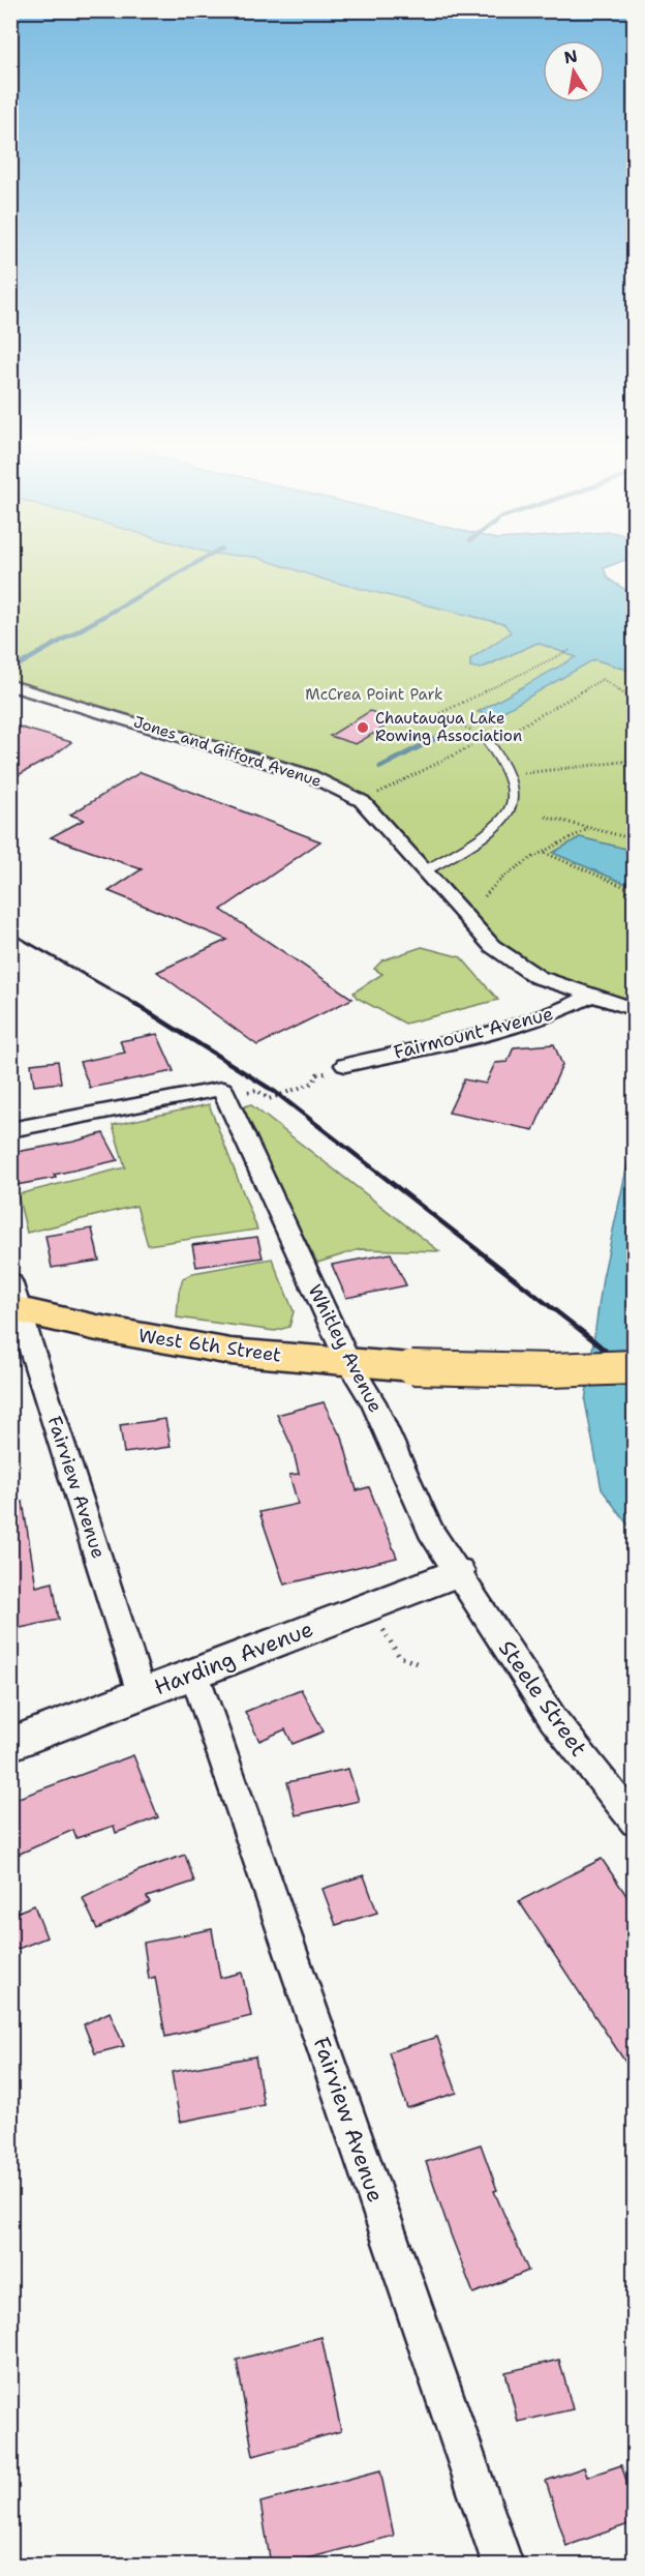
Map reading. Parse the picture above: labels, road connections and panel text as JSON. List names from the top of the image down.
{
  "streets": {
    "main road": ["West 6th Street"],
    "street": [
      "Jones and Gifford Avenue",
      "Fairmount Avenue",
      "Whitley Avenue",
      "Fairview Avenue",
      "Harding Avenue",
      "Steele Street"
    ]
  },
  "crossings": [
    ["Jones and Gifford Avenue", "Fairmount Avenue"],
    ["West 6th Street", "Whitley Avenue"],
    ["West 6th Street", "Fairview Avenue"],
    ["Whitley Avenue", "Harding Avenue"],
    ["Whitley Avenue", "Steele Street"],
    ["Fairview Avenue", "Harding Avenue"],
    ["Harding Avenue", "Steele Street"]
  ],
  "parks": ["McCrea Point Park"],
  "places": ["Chautauqua Lake Rowing Association"],
  "north": "top"
}
